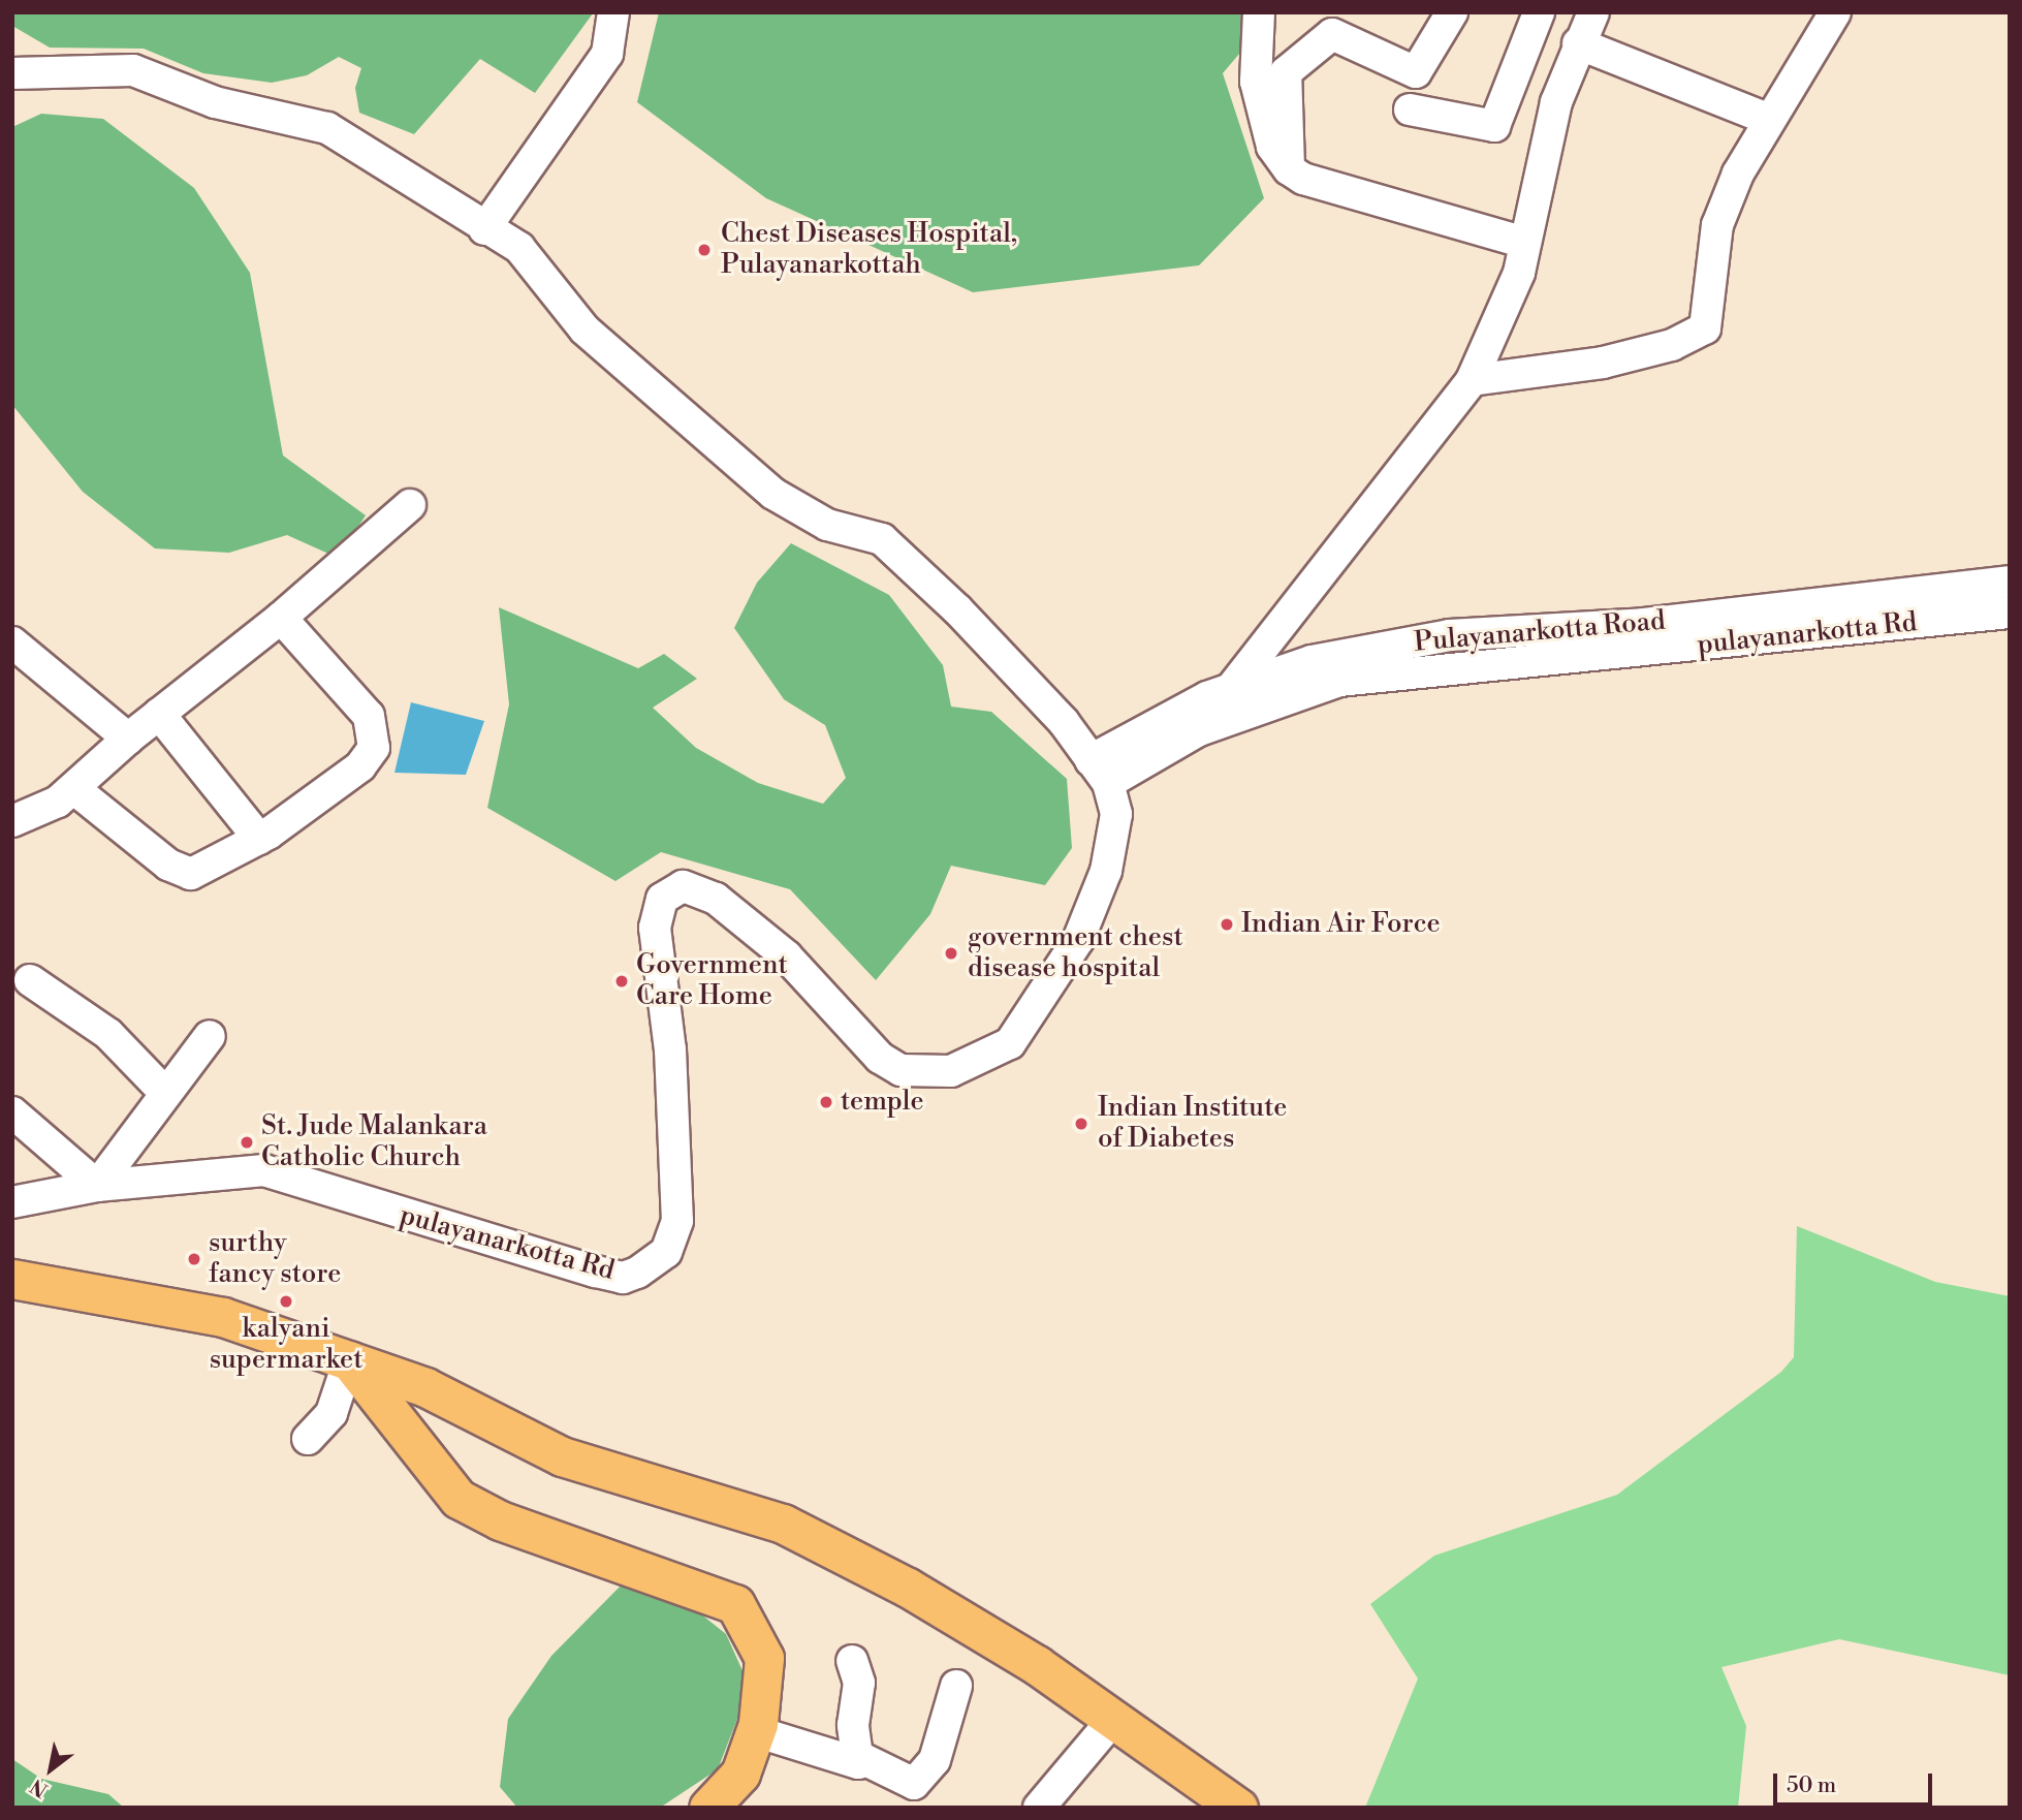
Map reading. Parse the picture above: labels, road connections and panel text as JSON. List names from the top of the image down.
{
  "streets": {
    "street": ["Pulayanarkotta Road", "pulayanarkotta Rd"]
  },
  "crossings": [
    ["Pulayanarkotta Road", "pulayanarkotta Rd"]
  ],
  "places": [
    "Chest Diseases Hospital, Pulayanarkottah",
    "Indian Air Force",
    "government chest disease hospital",
    "Government Care Home",
    "temple",
    "Indian Institute of Diabetes",
    "St. Jude Malankara Catholic Church",
    "surthy fancy store",
    "kalyani supermarket"
  ],
  "scale_bar": "50 m",
  "north": "bottom left"
}
